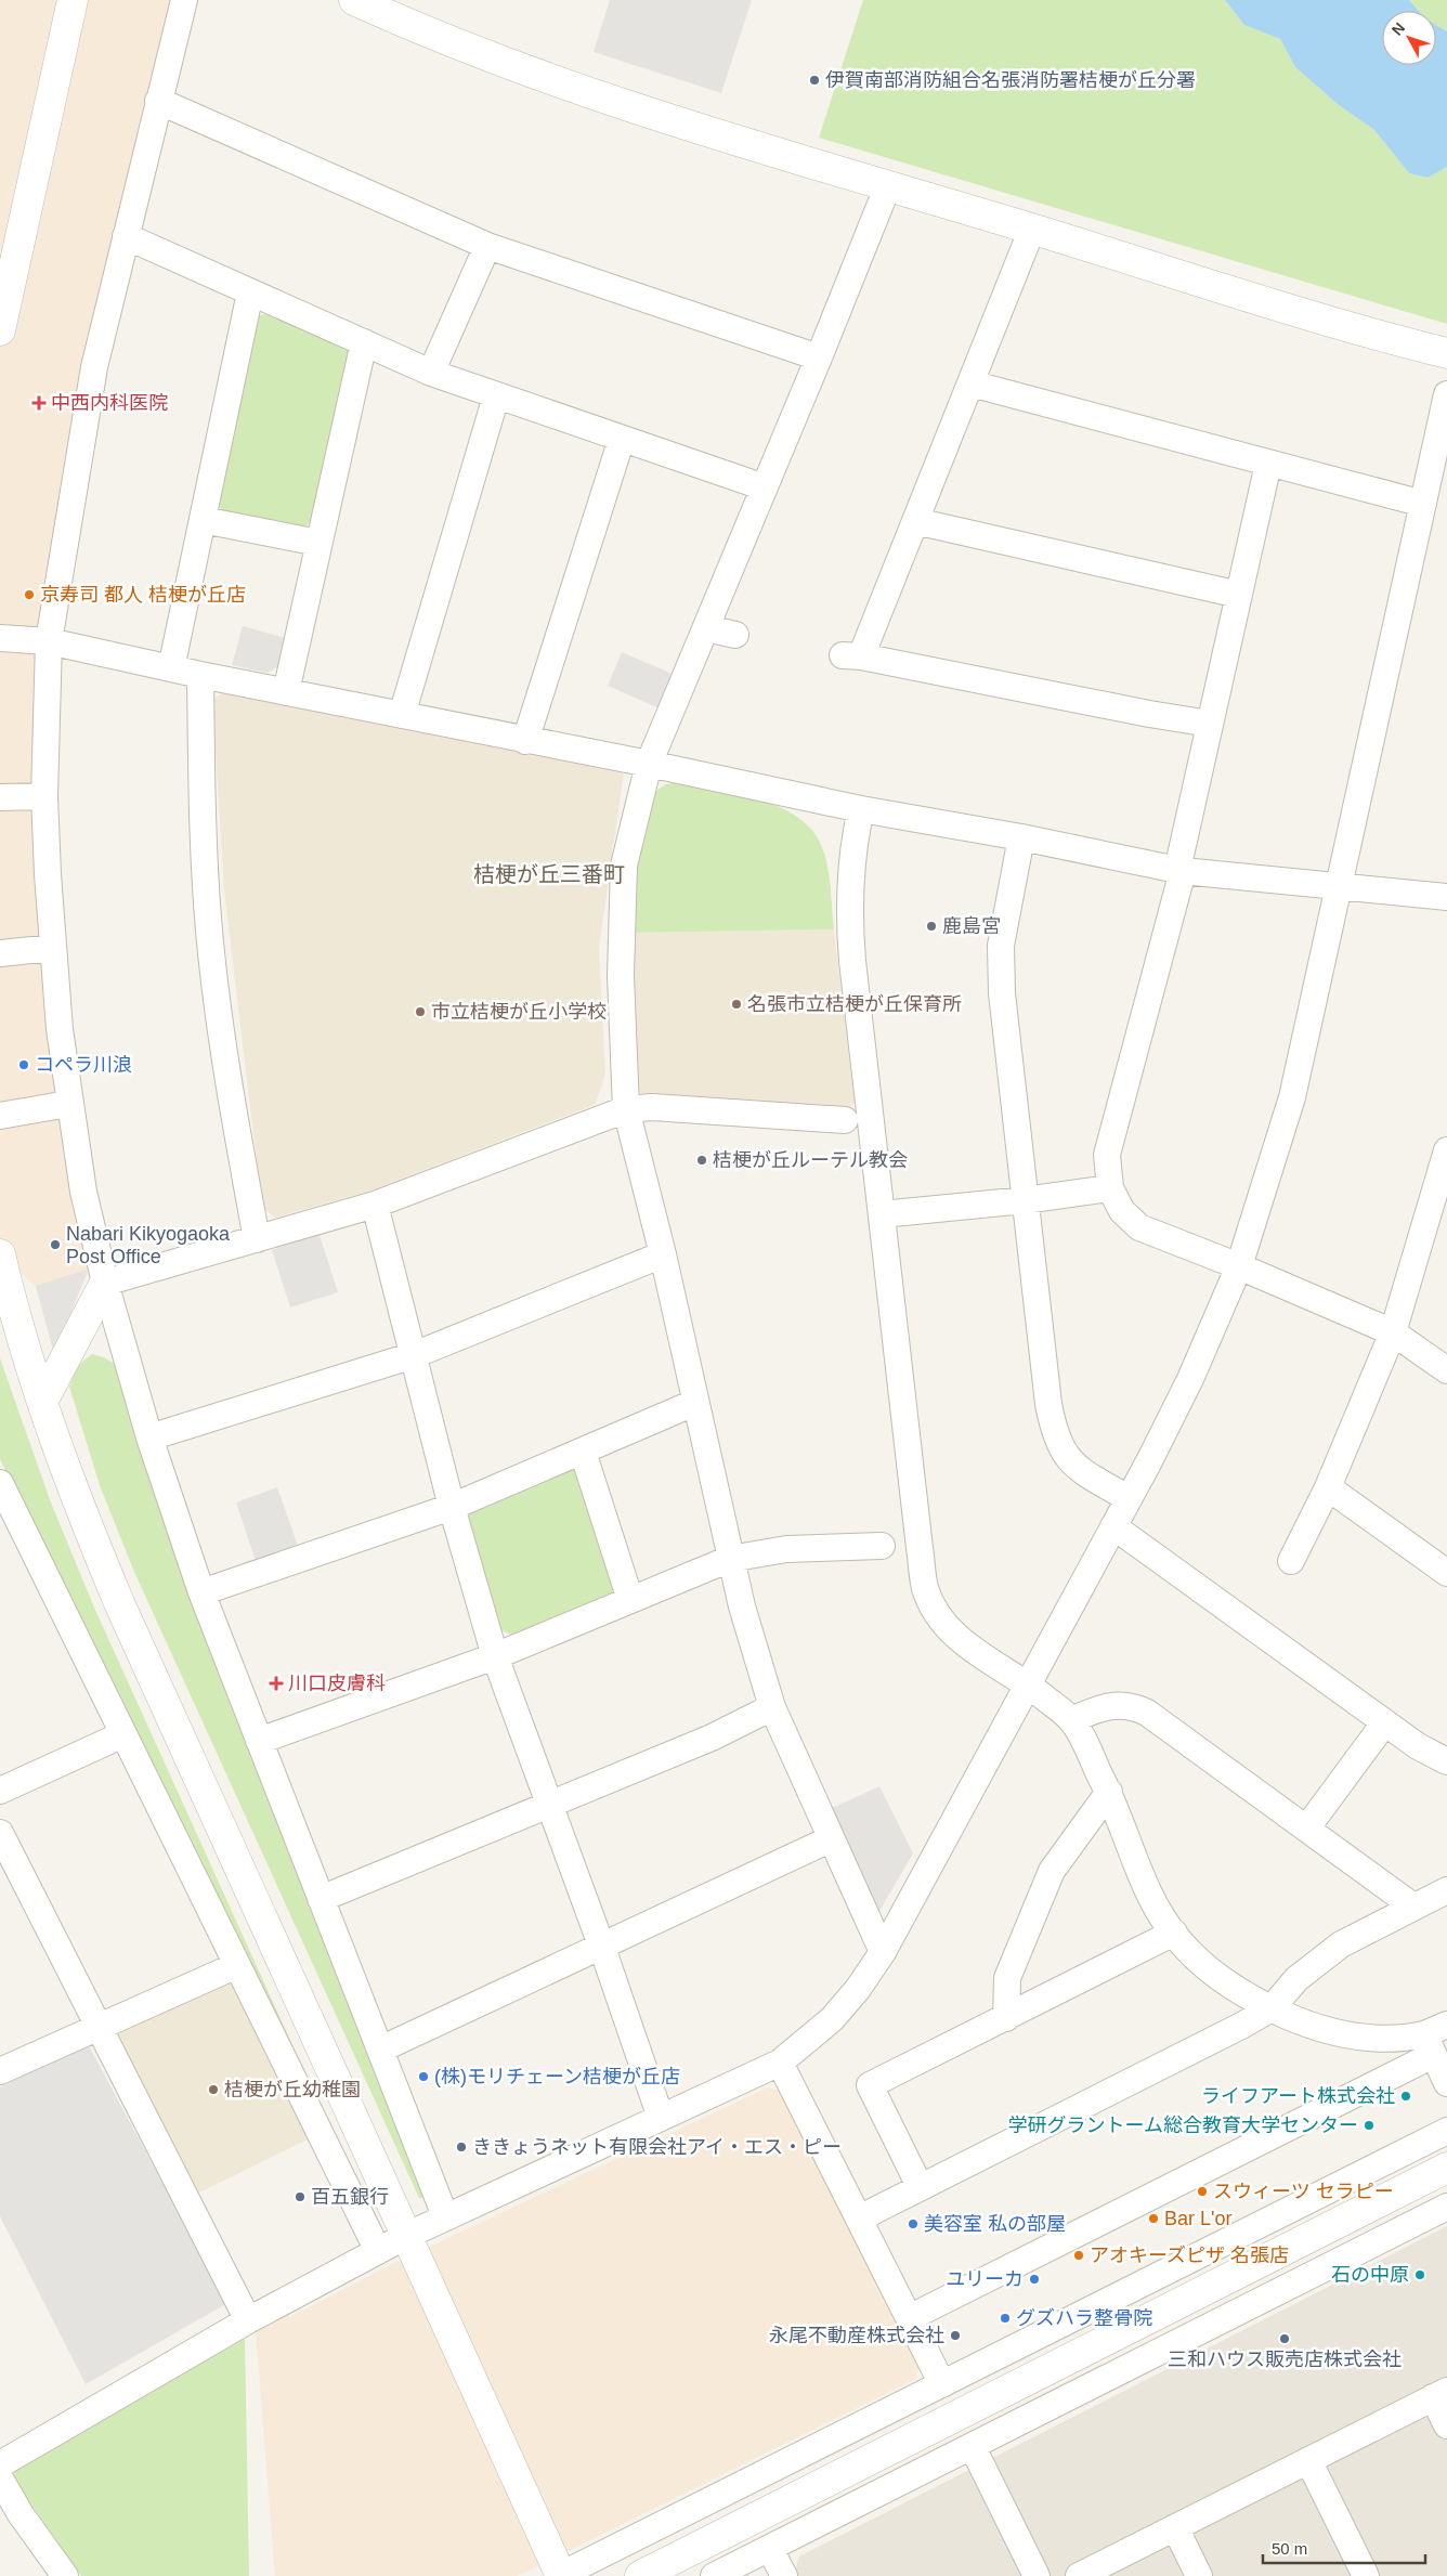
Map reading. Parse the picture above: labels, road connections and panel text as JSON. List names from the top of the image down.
{
  "districts": ["桔梗が丘三番町"],
  "places": {
    "other": [
      "伊賀南部消防組合名張消防署桔梗が丘分署",
      "京寿司 都人 桔梗が丘店",
      "鹿島宮",
      "名張市立桔梗が丘保育所",
      "市立桔梗が丘小学校",
      "コペラ川浪",
      "桔梗が丘ルーテル教会",
      "Nabari Kikyogaoka Post Office",
      "(株)モリチェーン桔梗が丘店",
      "桔梗が丘幼稚園",
      "ライフアート株式会社",
      "学研グラントーム総合教育大学センター",
      "ききょうネット有限会社アイ・エス・ピー",
      "スウィーツ セラピー",
      "百五銀行",
      "Bar L'or",
      "美容室 私の部屋",
      "アオキーズピザ 名張店",
      "石の中原",
      "ユリーカ",
      "グズハラ整骨院",
      "永尾不動産株式会社",
      "三和ハウス販売店株式会社"
    ],
    "health": ["中西内科医院", "川口皮膚科"]
  },
  "scale_bar": "50 m",
  "north": "top left"
}
